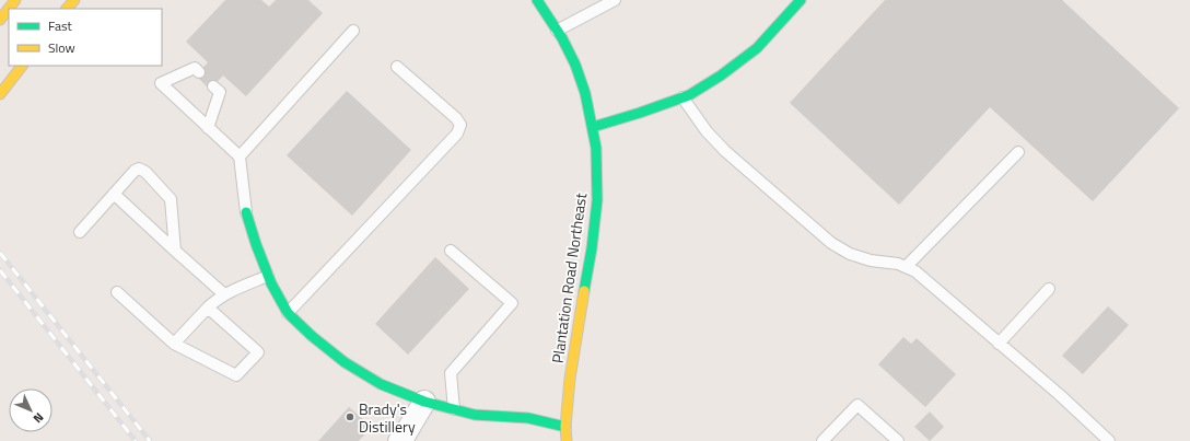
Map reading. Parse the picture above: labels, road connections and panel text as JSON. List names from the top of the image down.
{
  "streets": {
    "main road": ["Plantation Road Northeast"]
  },
  "places": ["Brady's Distillery"],
  "legend": ["Fast", "Slow"],
  "north": "bottom right"
}
